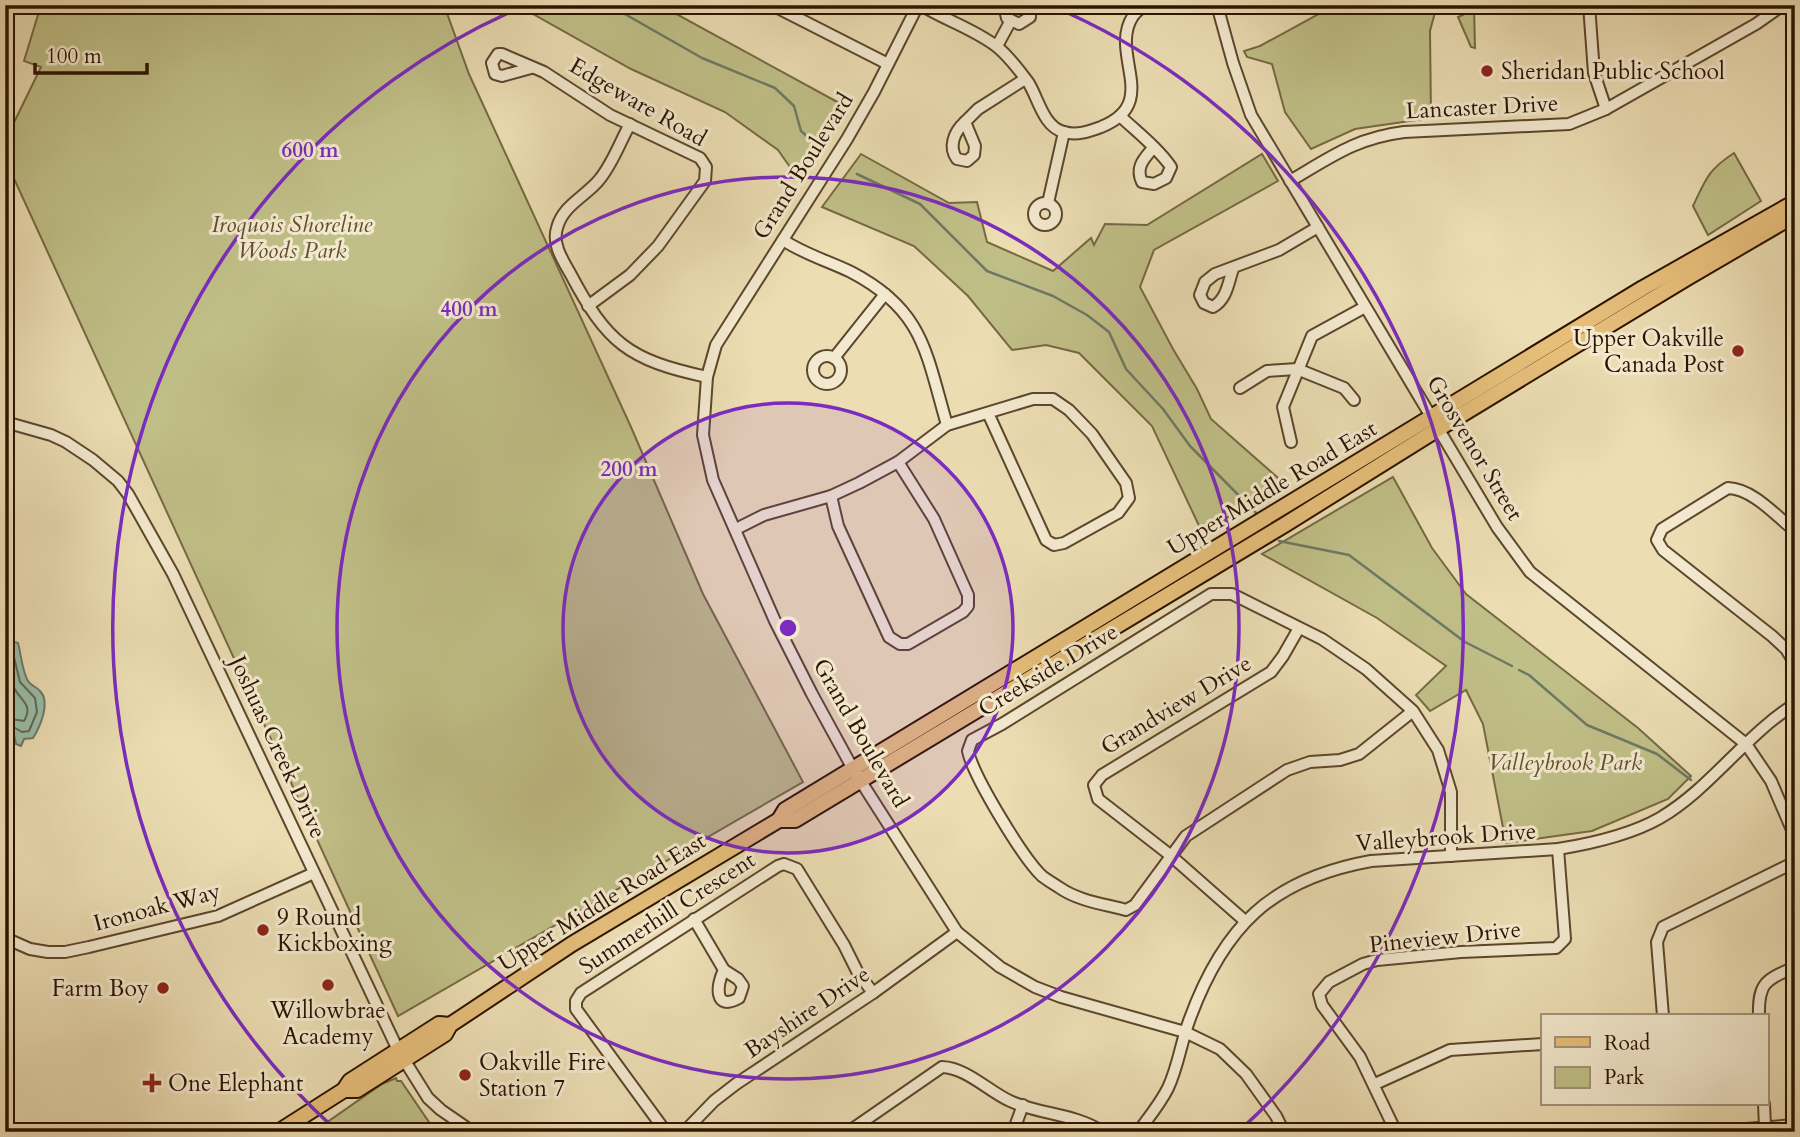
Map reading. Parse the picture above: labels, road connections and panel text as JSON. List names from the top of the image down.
{
  "streets": {
    "main road": ["Upper Middle Road East"],
    "street": [
      "Edgeware Road",
      "Lancaster Drive",
      "Grand Boulevard",
      "Grosvenor Street",
      "Creekside Drive",
      "Grandview Drive",
      "Joshuas Creek Drive",
      "Valleybrook Drive",
      "Ironoak Way",
      "Summerhill Crescent",
      "Pineview Drive",
      "Bayshire Drive"
    ]
  },
  "crossings": [
    ["Lancaster Drive", "Grosvenor Street"],
    ["Grand Boulevard", "Upper Middle Road East"],
    ["Grand Boulevard", "Valleybrook Drive"],
    ["Grand Boulevard", "Bayshire Drive"],
    ["Grosvenor Street", "Upper Middle Road East"],
    ["Grosvenor Street", "Valleybrook Drive"],
    ["Upper Middle Road East", "Joshuas Creek Drive"],
    ["Creekside Drive", "Grandview Drive"],
    ["Creekside Drive", "Valleybrook Drive"],
    ["Grandview Drive", "Valleybrook Drive"],
    ["Joshuas Creek Drive", "Ironoak Way"],
    ["Valleybrook Drive", "Pineview Drive"],
    ["Summerhill Crescent", "Bayshire Drive"]
  ],
  "parks": ["Iroquois Shoreline Woods Park", "Valleybrook Park"],
  "places": {
    "other": [
      "Sheridan Public School",
      "Upper Oakville Canada Post",
      "9 Round Kickboxing",
      "Willowbrae Academy",
      "Farm Boy",
      "Oakville Fire Station 7"
    ],
    "health": ["One Elephant"]
  },
  "legend": ["Road", "Park"],
  "scale_bar": "100 m",
  "rings": ["600 m", "400 m", "200 m"]
}
